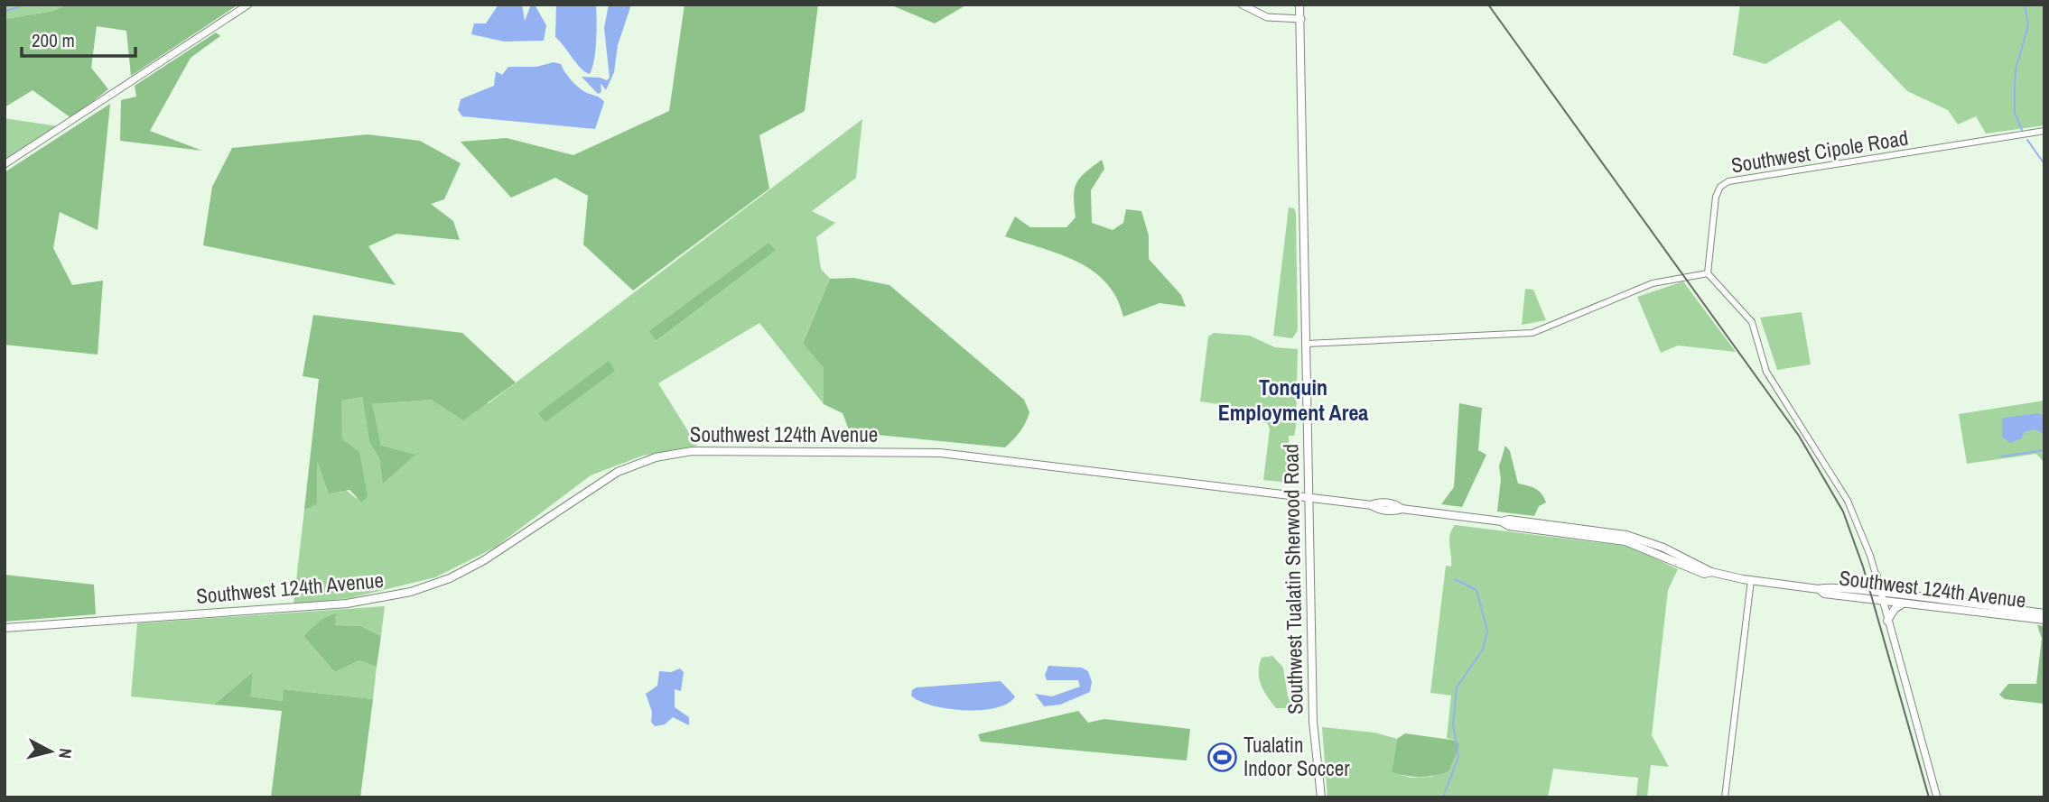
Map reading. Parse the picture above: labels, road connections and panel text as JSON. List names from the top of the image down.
{
  "streets": {
    "main road": ["Southwest 124th Avenue", "Southwest Tualatin Sherwood Road"],
    "street": ["Southwest Cipole Road"]
  },
  "crossings": [
    ["Southwest 124th Avenue", "Southwest Tualatin Sherwood Road"]
  ],
  "districts": ["Tonquin Employment Area"],
  "places": {
    "sports": ["Tualatin Indoor Soccer"]
  },
  "scale_bar": "200 m",
  "north": "right"
}
